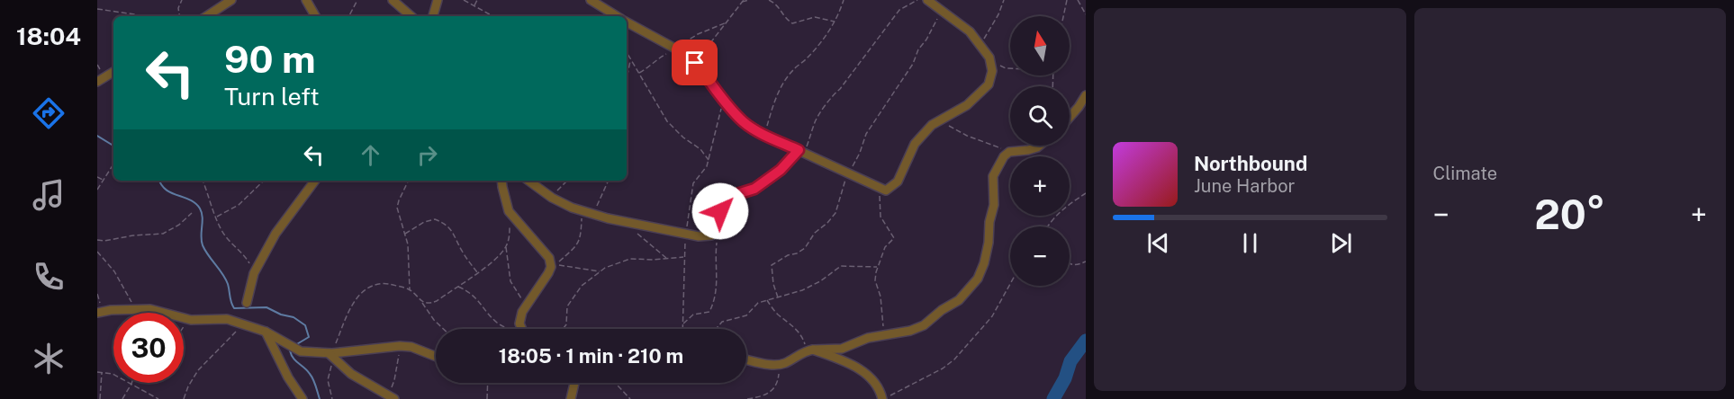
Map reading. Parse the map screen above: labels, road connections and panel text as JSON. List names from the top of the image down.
{
  "north": "top",
  "page": {
    "tabs": "18:04",
    "tile": "Climate",
    "map_buttons": ["+", "−"],
    "turn": ["90 m", "Turn left"],
    "song": ["Northbound", "June Harbor"],
    "heat": ["−", "20°", "+"],
    "limit": "30",
    "trip": "18:05 · 1 min · 210 m"
  }
}
